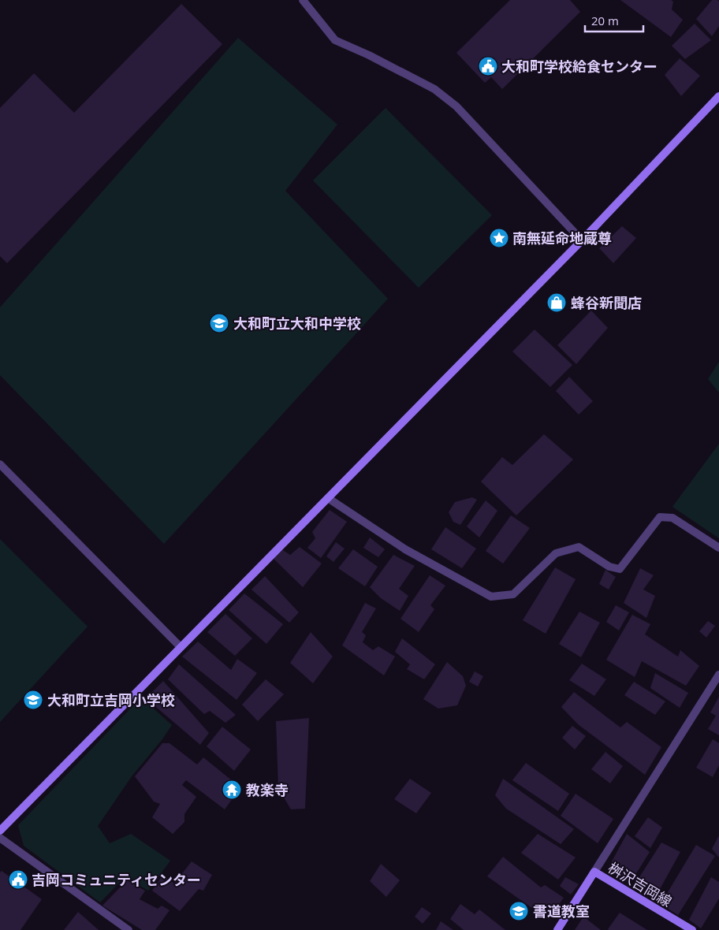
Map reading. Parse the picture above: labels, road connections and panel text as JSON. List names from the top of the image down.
{
  "streets": {
    "street": ["桝沢吉岡線"]
  },
  "places": {
    "public building": ["大和町学校給食センター", "吉岡コミュニティセンター"],
    "place": ["南無延命地蔵尊"],
    "shop": ["蜂谷新聞店"],
    "school or university": ["大和町立大和中学校", "大和町立吉岡小学校", "書道教室"],
    "temple": ["教楽寺"]
  },
  "scale_bar": "20 m"
}
